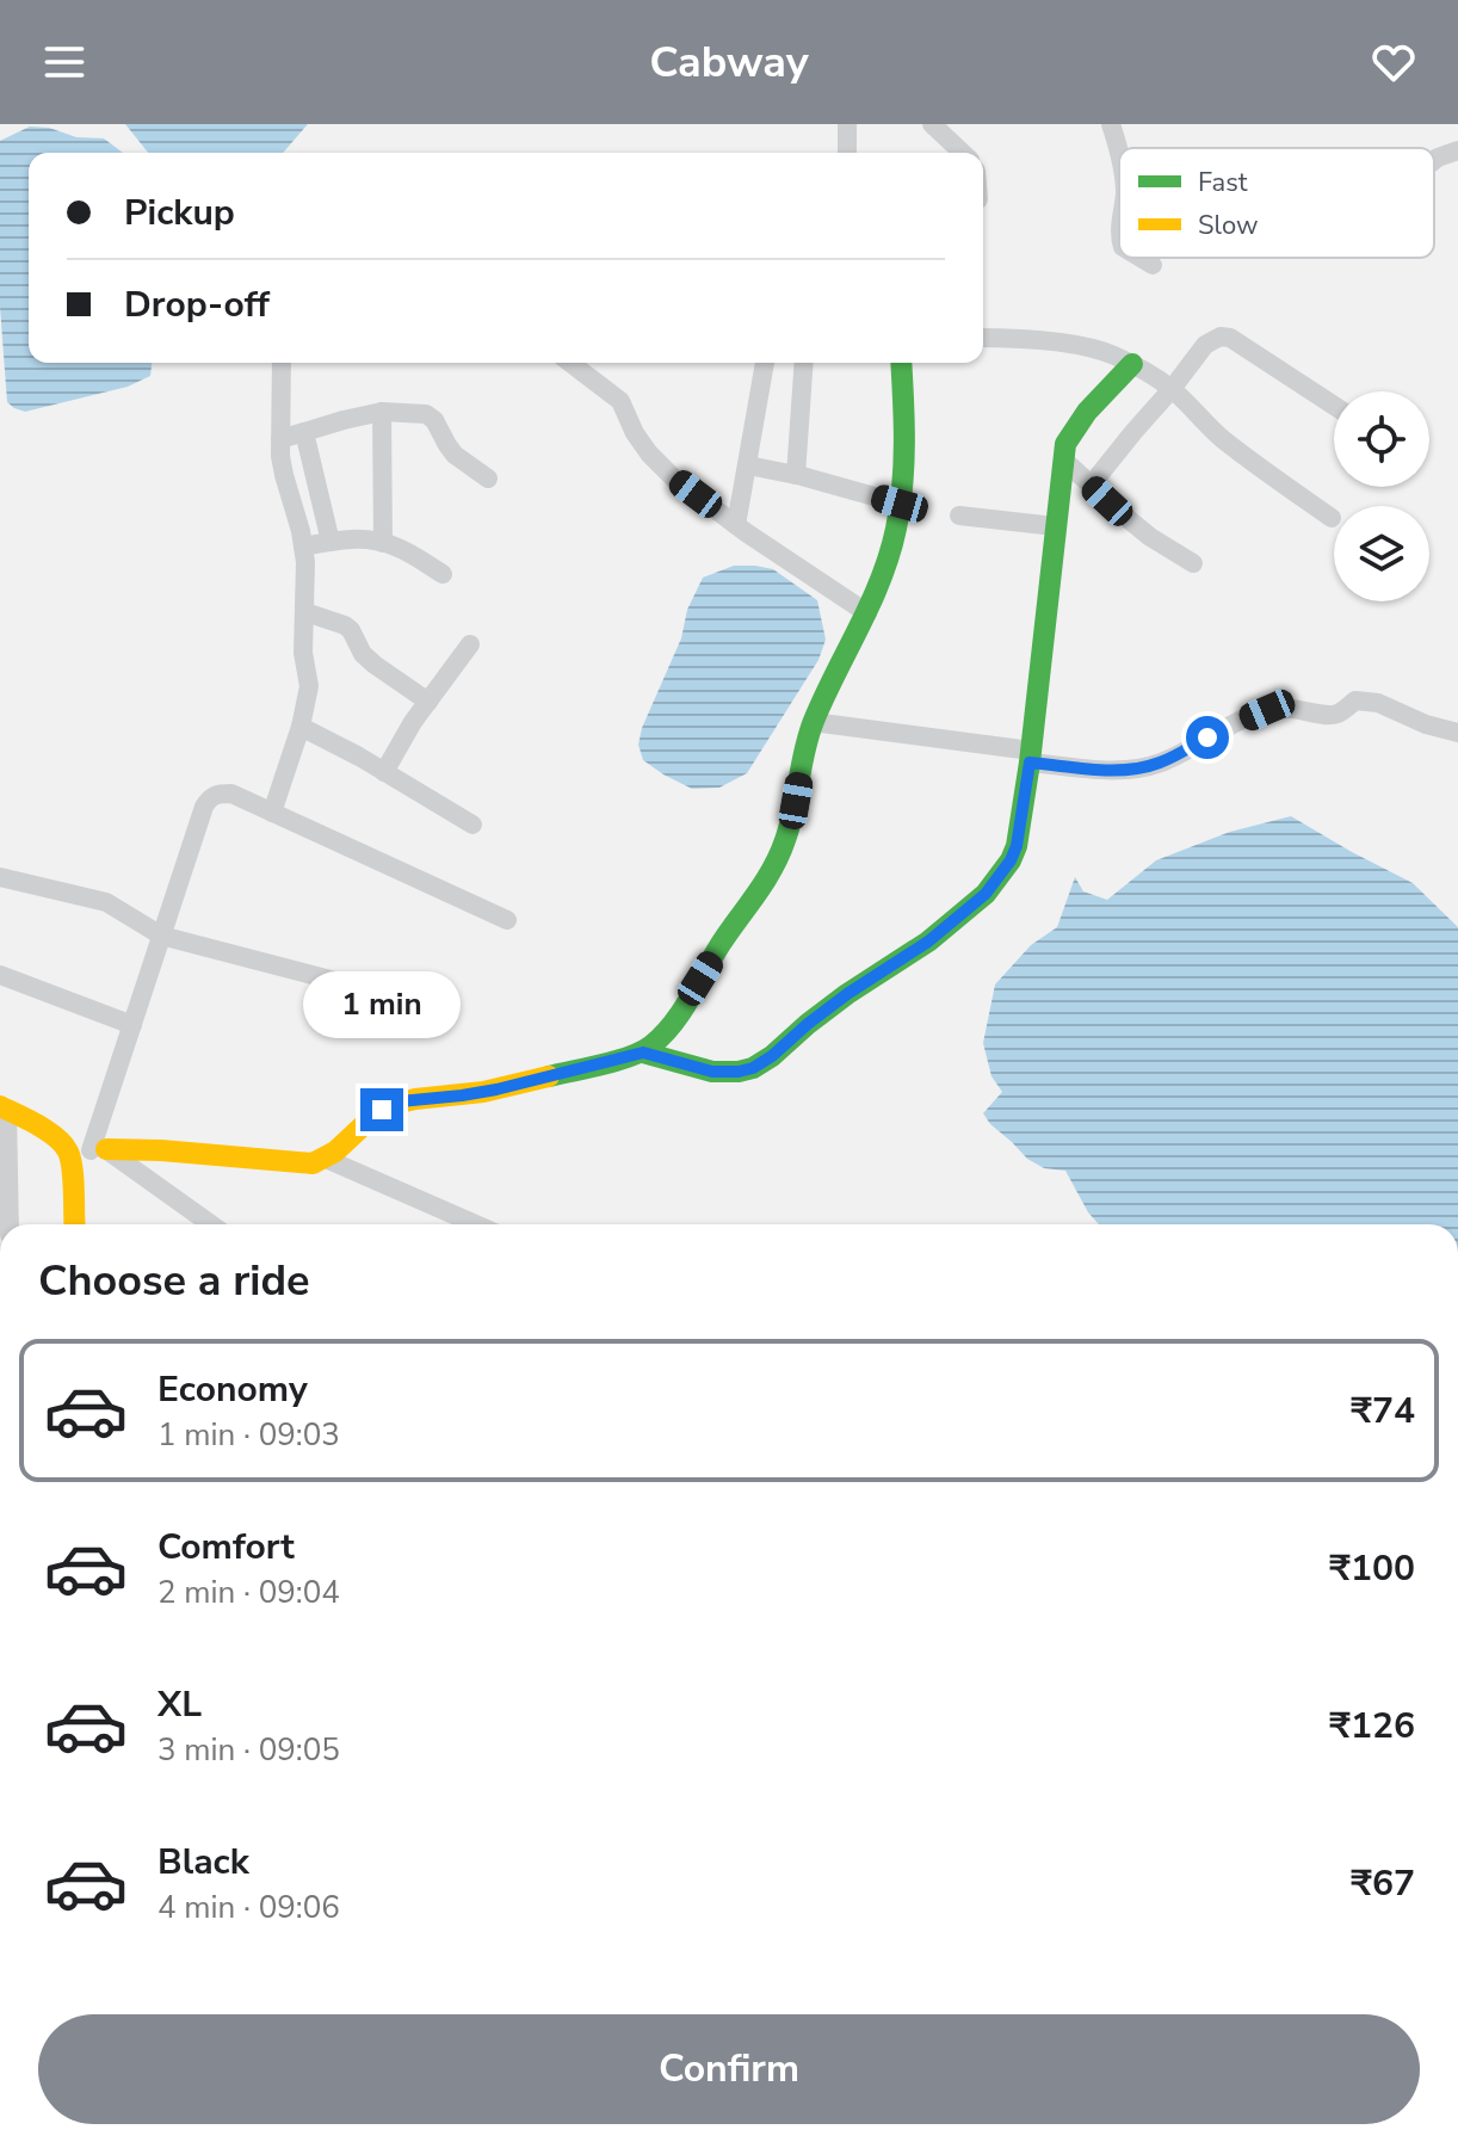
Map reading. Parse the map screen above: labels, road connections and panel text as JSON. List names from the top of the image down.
{
  "legend": ["Fast", "Slow"],
  "page": {
    "header": "Cabway",
    "banner": ["Pickup", "Drop-off"],
    "bubble": "1 min",
    "heading": "Choose a ride",
    "list": [
      {
        "name": "Economy",
        "note": "1 min · 09:03",
        "value": "₹74"
      },
      {
        "name": "Comfort",
        "note": "2 min · 09:04",
        "value": "₹100"
      },
      {
        "name": "XL",
        "note": "3 min · 09:05",
        "value": "₹126"
      },
      {
        "name": "Black",
        "note": "4 min · 09:06",
        "value": "₹67"
      }
    ],
    "buttons": "Confirm"
  }
}
